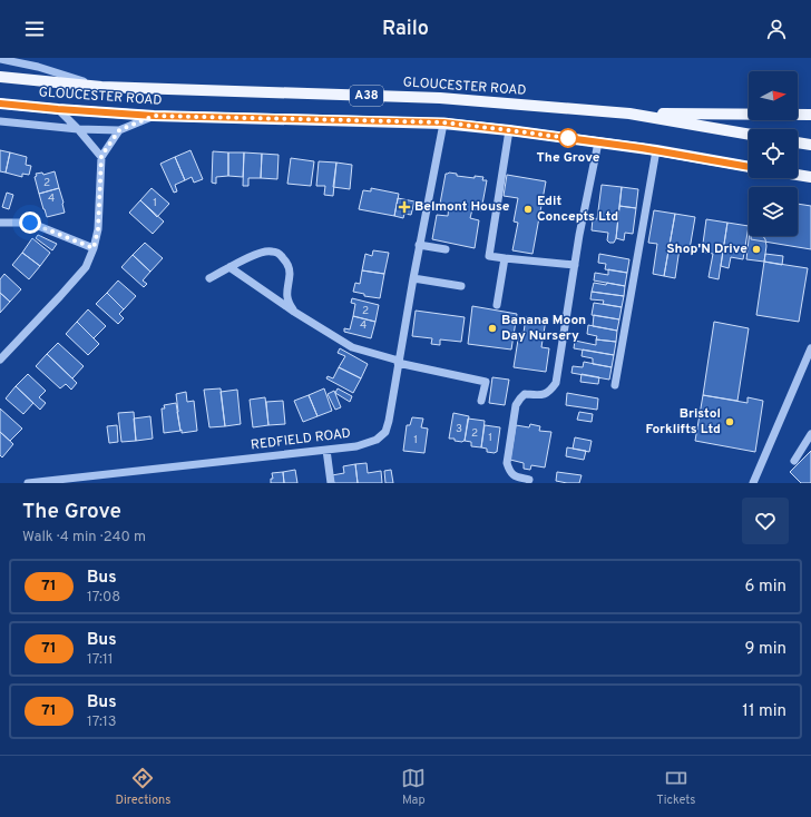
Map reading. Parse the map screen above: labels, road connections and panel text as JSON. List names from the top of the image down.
{
  "streets": {
    "main road": ["GLOUCESTER ROAD", "A38"],
    "street": ["REDFIELD ROAD"]
  },
  "crossings": [
    ["GLOUCESTER ROAD", "REDFIELD ROAD"]
  ],
  "places": {
    "other": [
      "The Grove",
      "Edit Concepts Ltd",
      "Shop'N Drive",
      "Banana Moon Day Nursery",
      "Bristol Forklifts Ltd"
    ],
    "health": ["Belmont House"]
  },
  "lines": ["bus line 71"],
  "house_numbers": [
    "2",
    "4",
    "1",
    "2",
    "4",
    "3",
    "2",
    "1",
    "1"
  ],
  "north": "right",
  "page": {
    "header": "Railo",
    "heading": ["The Grove", "Walk · 4 min · 240 m"],
    "list": [
      {
        "mark": "71",
        "name": "Bus",
        "note": "17:08",
        "value": "6 min"
      },
      {
        "mark": "71",
        "name": "Bus",
        "note": "17:11",
        "value": "9 min"
      },
      {
        "mark": "71",
        "name": "Bus",
        "note": "17:13",
        "value": "11 min"
      }
    ],
    "tabs": ["Directions", "Map", "Tickets"]
  }
}
